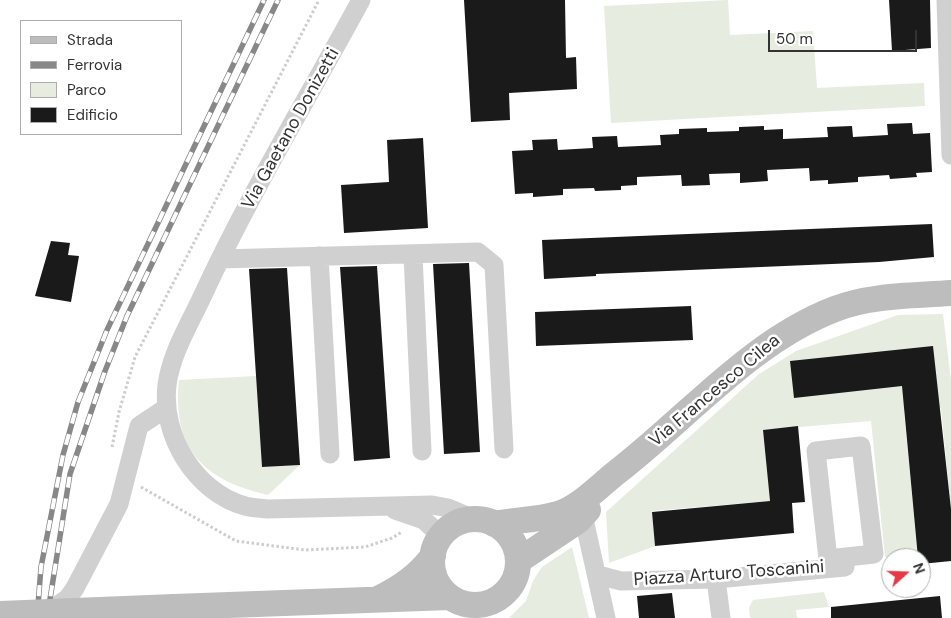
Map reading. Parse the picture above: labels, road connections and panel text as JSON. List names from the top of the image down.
{
  "streets": {
    "main road": ["Via Francesco Cilea"],
    "street": ["Via Gaetano Donizetti", "Piazza Arturo Toscanini"]
  },
  "crossings": [
    ["Via Gaetano Donizetti", "Via Francesco Cilea"]
  ],
  "legend": [
    "Strada",
    "Ferrovia",
    "Parco",
    "Edificio"
  ],
  "scale_bar": "50 m",
  "north": "right"
}
